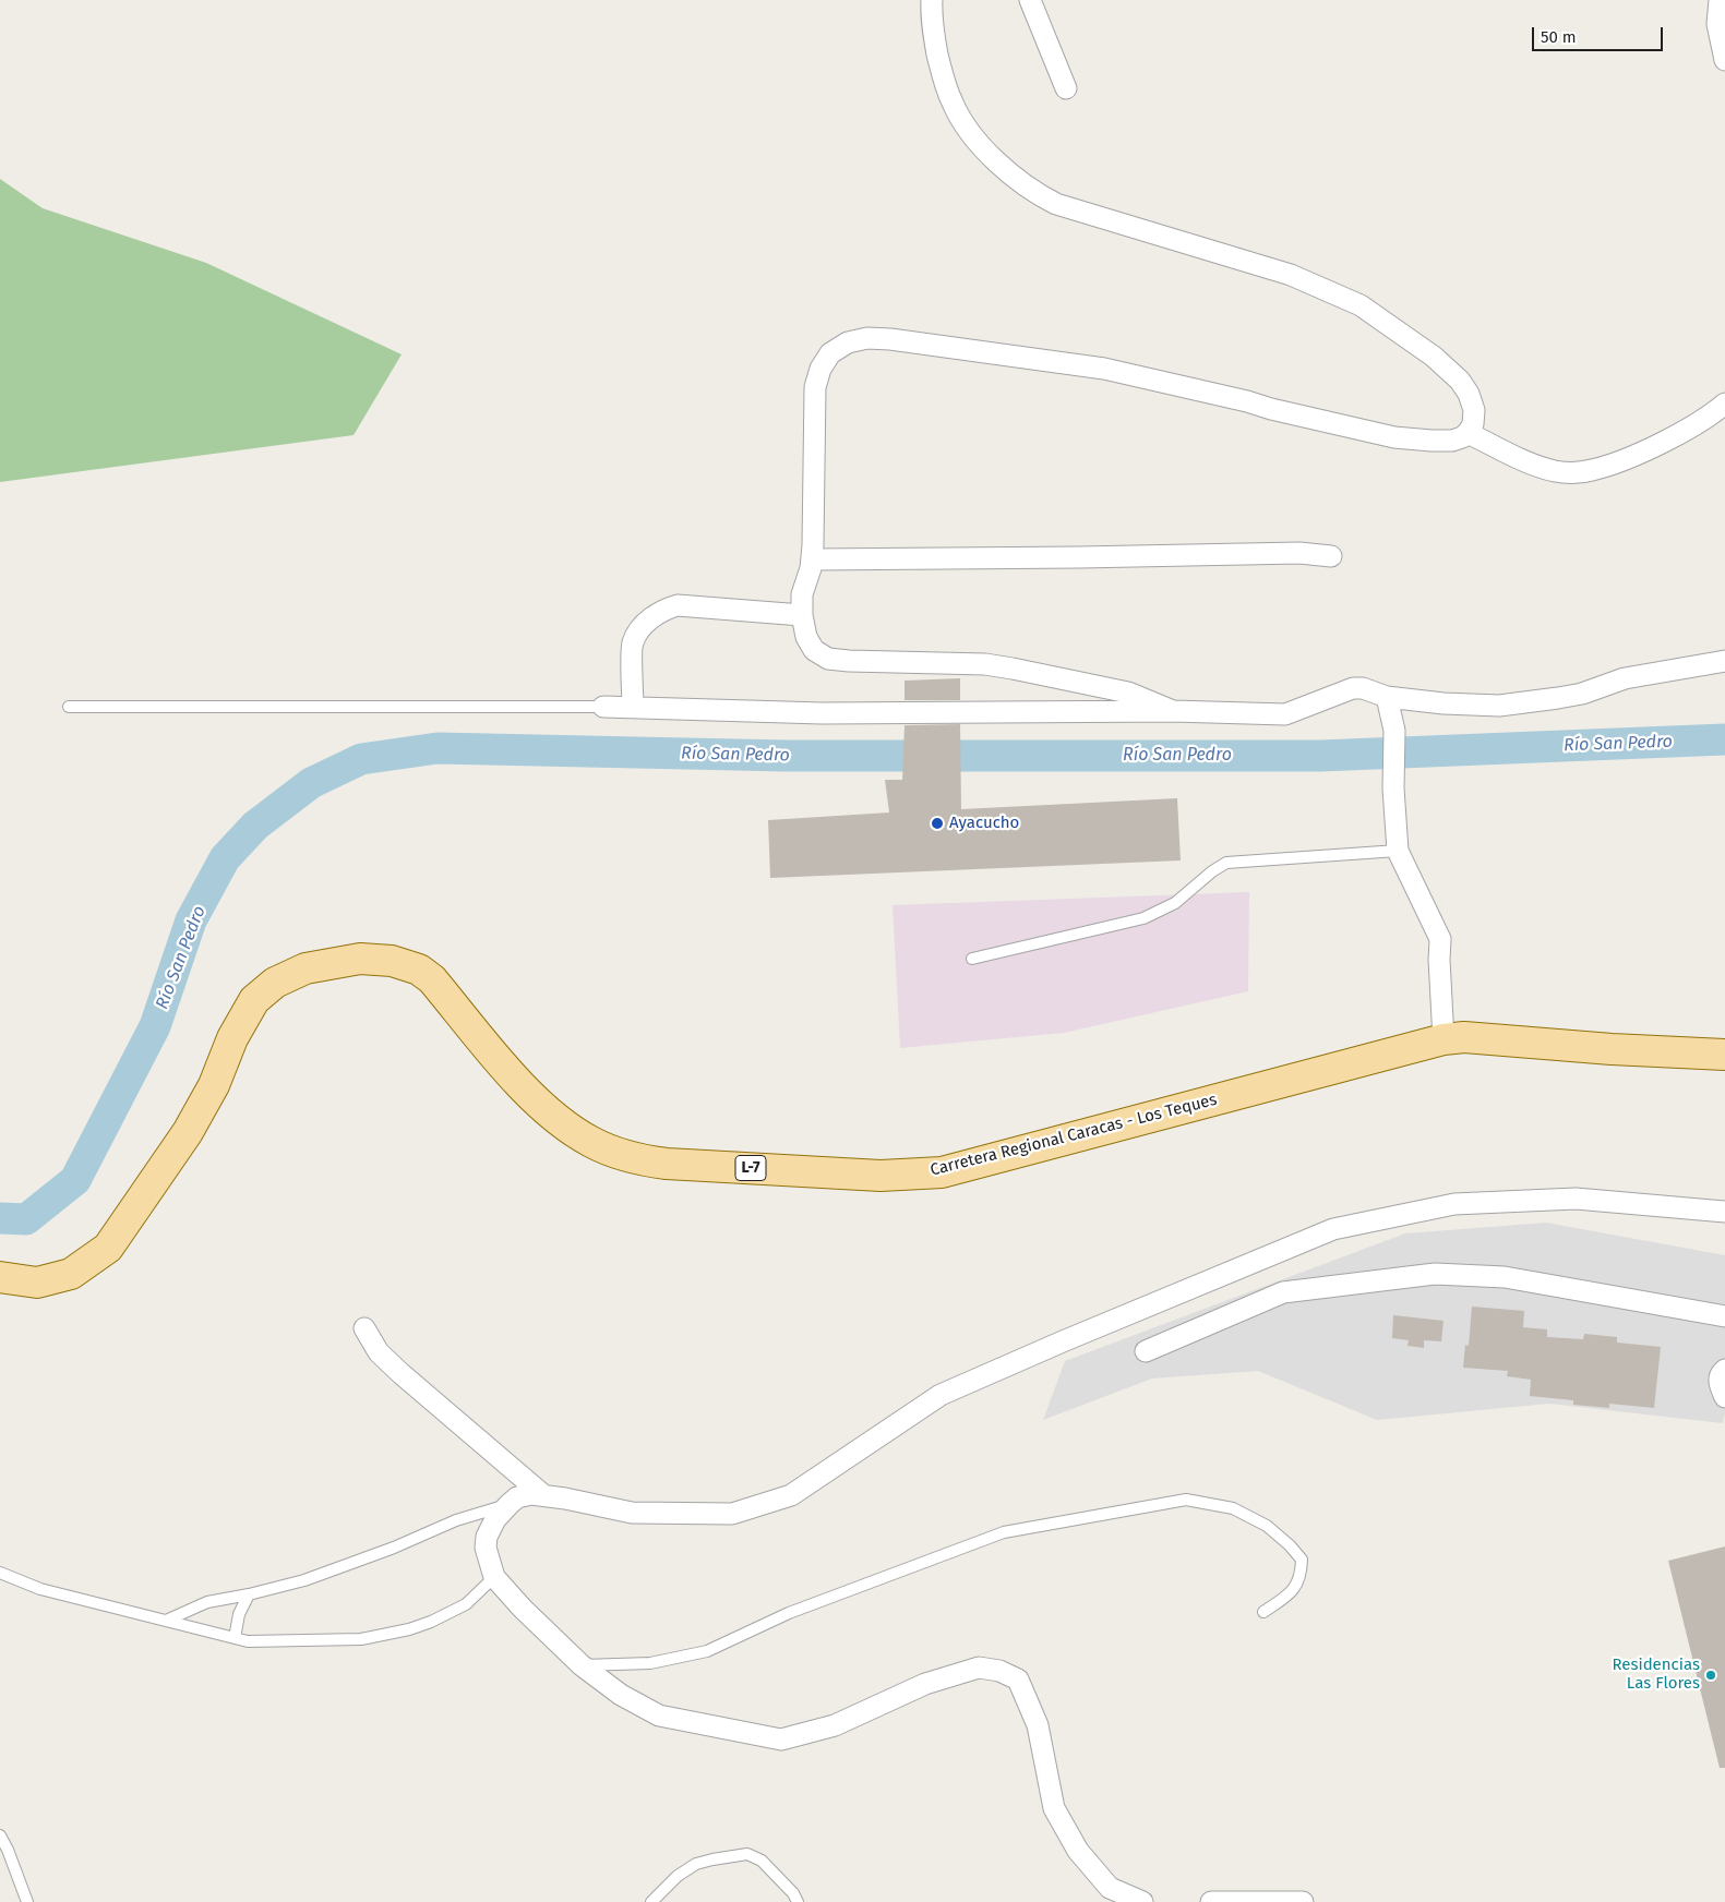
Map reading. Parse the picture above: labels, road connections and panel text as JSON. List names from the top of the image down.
{
  "streets": {
    "main road": ["Carretera Regional Caracas - Los Teques", "L-7"]
  },
  "water": ["Río San Pedro"],
  "places": ["Ayacucho", "Residencias Las Flores"],
  "scale_bar": "50 m"
}
